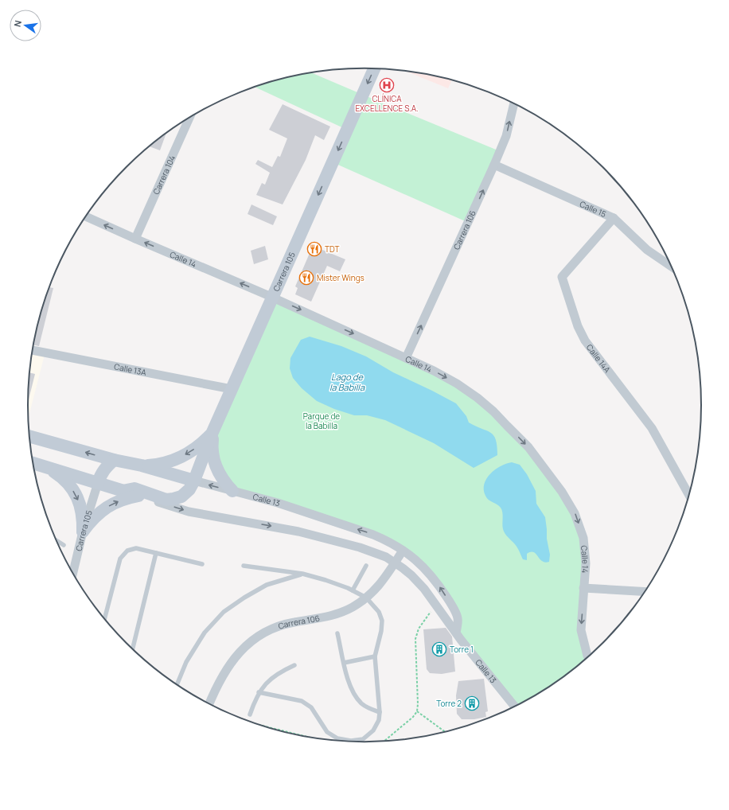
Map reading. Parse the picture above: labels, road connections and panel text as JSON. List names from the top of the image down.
{
  "streets": {
    "main road": ["Carrera 105", "Calle 13"],
    "street": [
      "Carrera 104",
      "Calle 15",
      "Carrera 106",
      "Calle 14",
      "Calle 14A",
      "Calle 13A"
    ]
  },
  "crossings": [
    ["Carrera 104", "Calle 14"],
    ["Calle 15", "Carrera 106"],
    ["Calle 15", "Calle 14A"],
    ["Carrera 106", "Calle 14"],
    ["Carrera 106", "Calle 13"],
    ["Calle 14", "Carrera 105"],
    ["Carrera 105", "Calle 13A"],
    ["Carrera 105", "Calle 13"]
  ],
  "one_way": ["Carrera 106", "Carrera 105"],
  "water": ["Lago de la Babilla"],
  "parks": ["Parque de la Babilla"],
  "places": {
    "hospital": ["CLÍNICA EXCELLENCE S.A."],
    "restaurant": ["TDT", "Mister Wings"],
    "building": ["Torre 1", "Torre 2"]
  },
  "north": "left"
}
